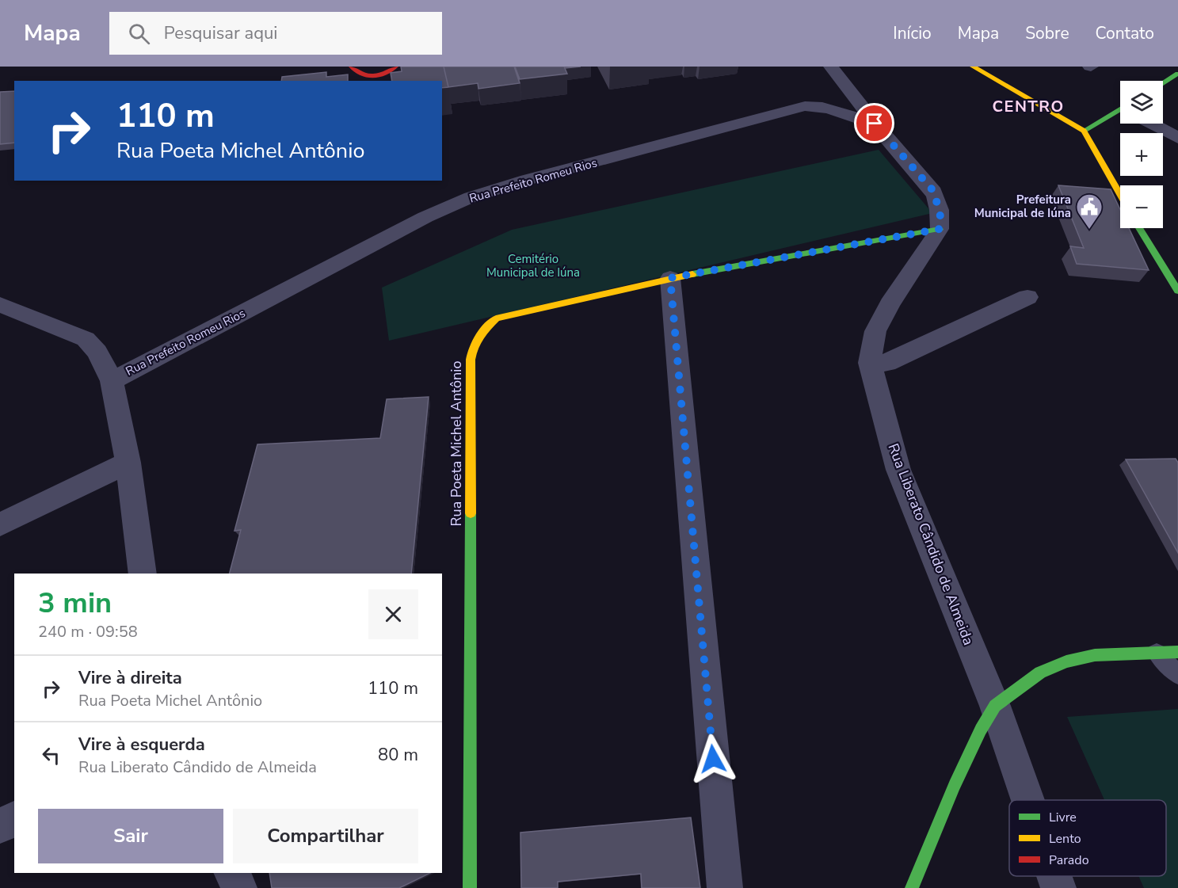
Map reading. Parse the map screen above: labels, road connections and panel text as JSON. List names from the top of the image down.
{
  "streets": {
    "street": ["Rua Prefeito Romeu Rios", "Rua Poeta Michel Antônio", "Rua Liberato Cândido de Almeida"]
  },
  "crossings": [
    ["Rua Poeta Michel Antônio", "Rua Liberato Cândido de Almeida"]
  ],
  "districts": ["CENTRO"],
  "parks": ["Cemitério Municipal de Iúna"],
  "places": {
    "public building": ["Prefeitura Municipal de Iúna"]
  },
  "legend": ["Livre", "Lento", "Parado"],
  "page": {
    "header": "Mapa",
    "search": "Pesquisar aqui",
    "nav": [
      "Início",
      "Mapa",
      "Sobre",
      "Contato"
    ],
    "map_buttons": ["+", "−"],
    "turn": ["110 m", "Rua Poeta Michel Antônio"],
    "heading": ["3 min", "240 m · 09:58"],
    "list": [
      {
        "name": "Vire à direita",
        "note": "Rua Poeta Michel Antônio",
        "value": "110 m"
      },
      {
        "name": "Vire à esquerda",
        "note": "Rua Liberato Cândido de Almeida",
        "value": "80 m"
      }
    ],
    "buttons": ["Sair", "Compartilhar"]
  }
}
